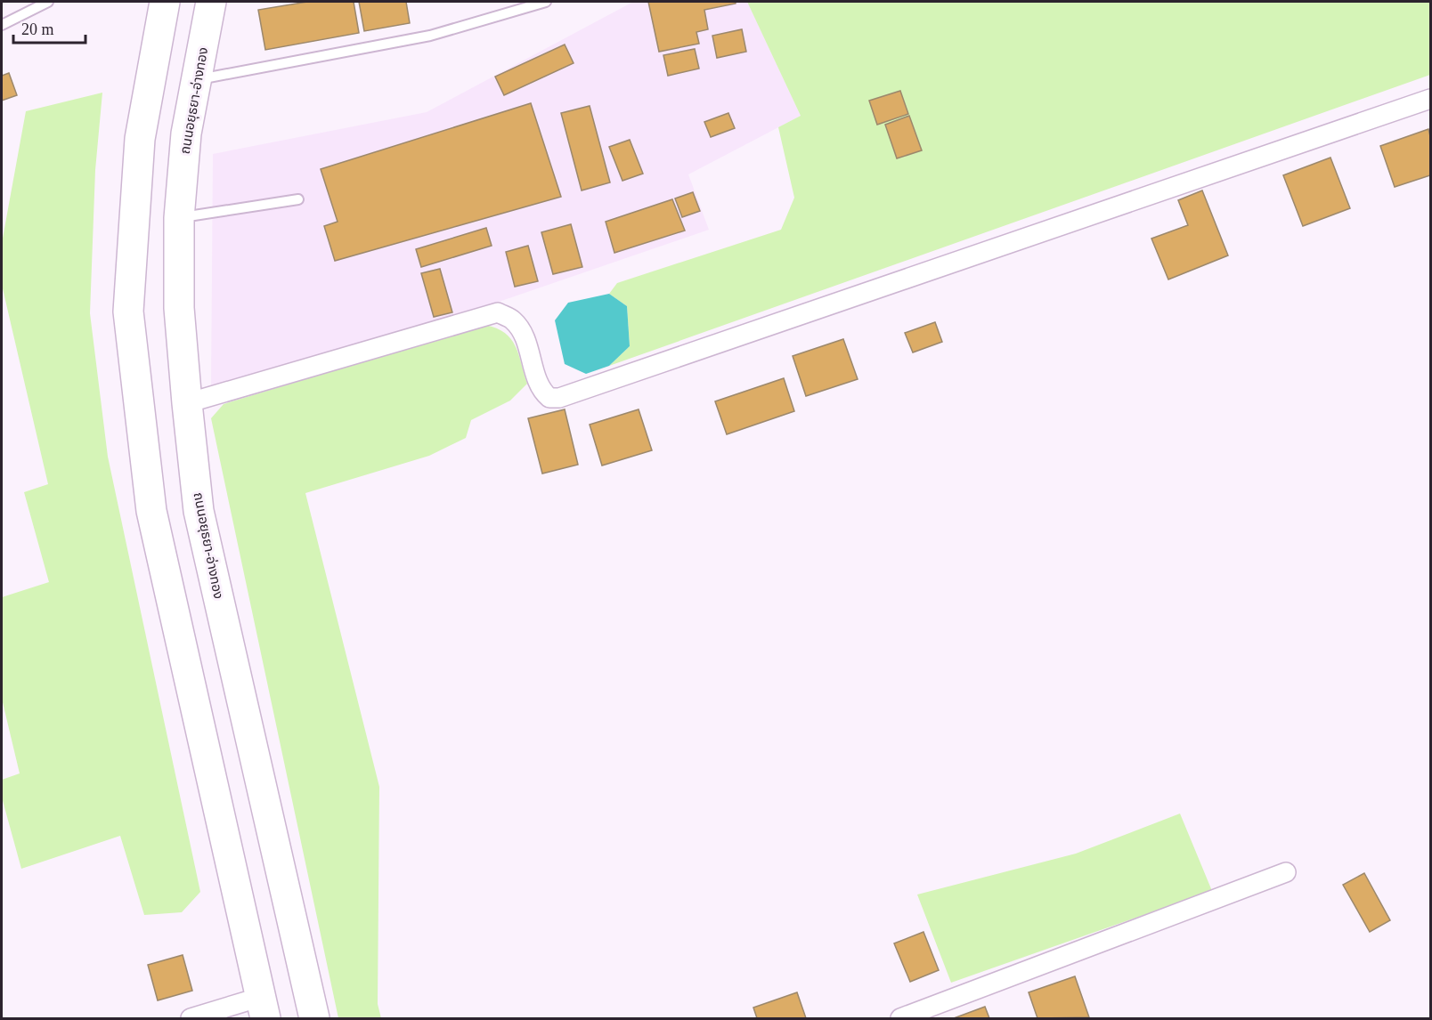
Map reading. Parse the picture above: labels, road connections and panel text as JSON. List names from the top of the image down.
{
  "streets": {
    "main road": ["ถนนอยุธยา-อ่างทอง"]
  },
  "scale_bar": "20 m"
}
